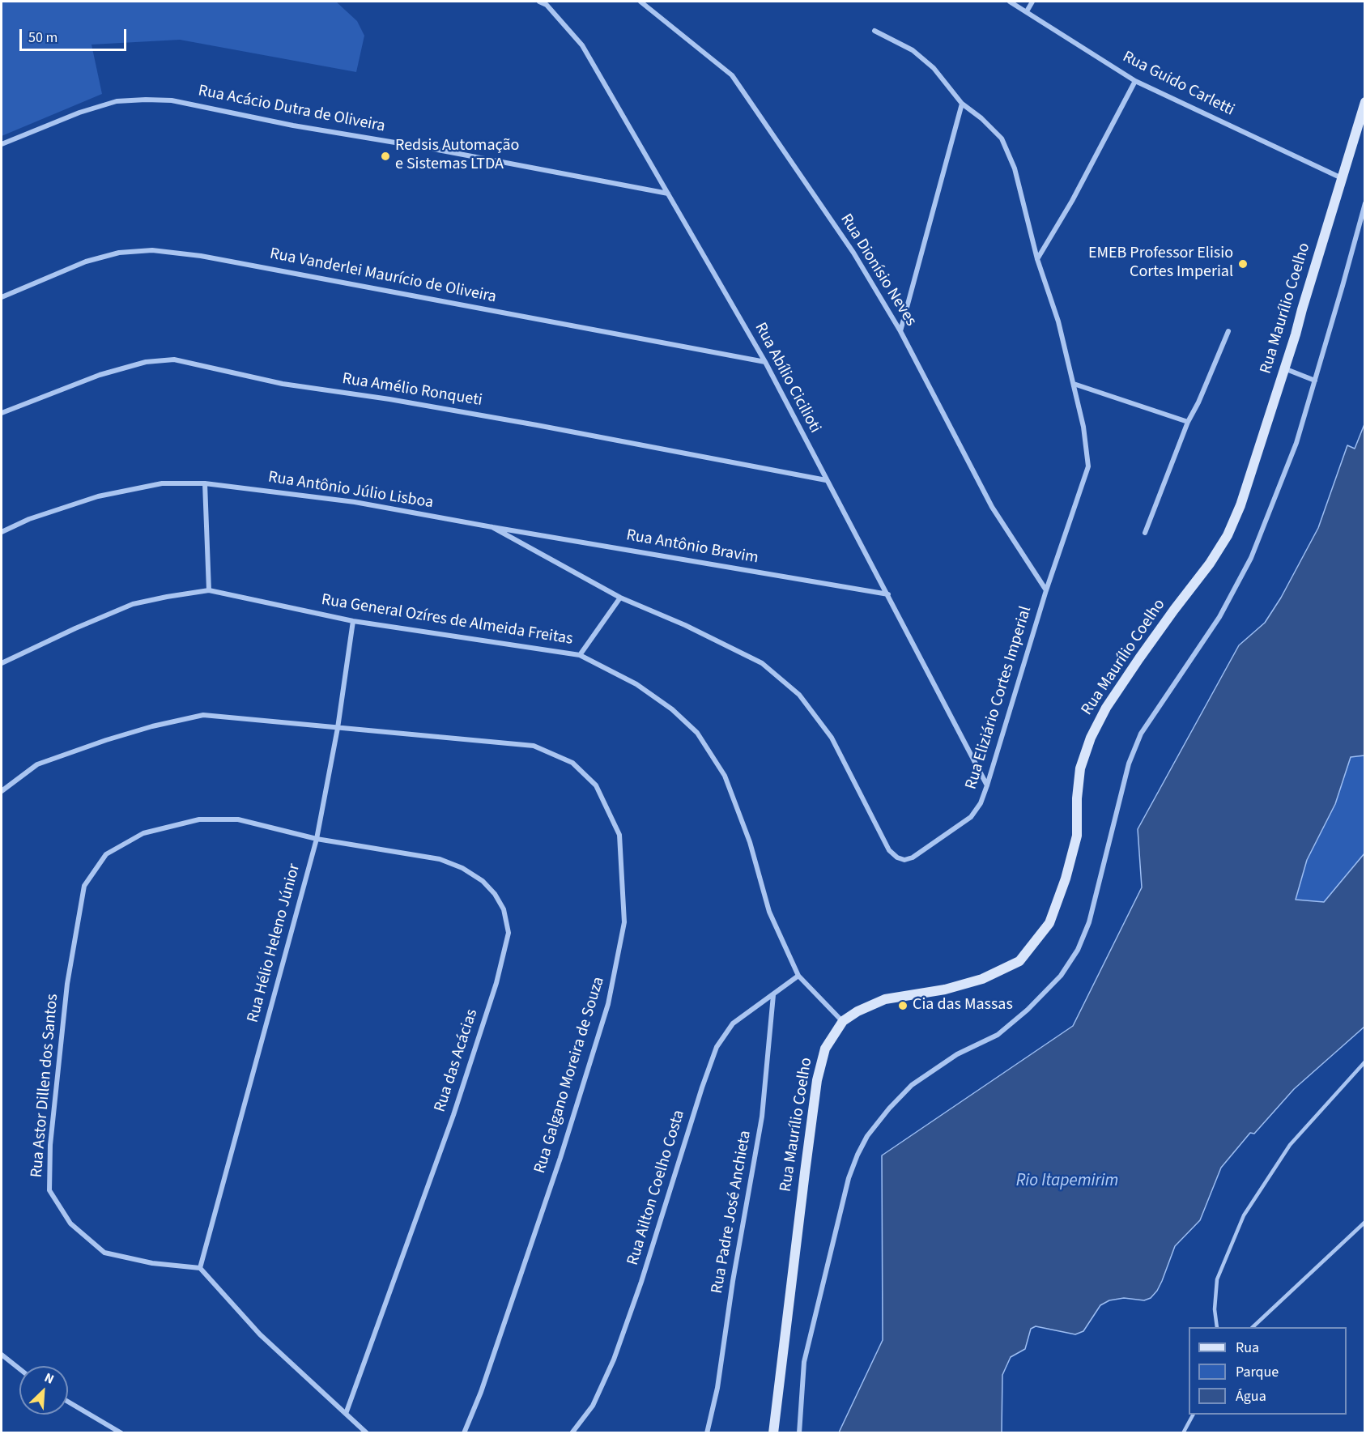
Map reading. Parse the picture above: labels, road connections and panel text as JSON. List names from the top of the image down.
{
  "streets": {
    "main road": ["Rua Maurílio Coelho"],
    "street": [
      "Rua Guido Carletti",
      "Rua Acácio Dutra de Oliveira",
      "Rua Dionísio Neves",
      "Rua Vanderlei Maurício de Oliveira",
      "Rua Abílio Cicilioti",
      "Rua Amélio Ronqueti",
      "Rua Antônio Júlio Lisboa",
      "Rua Antônio Bravim",
      "Rua General Ozíres de Almeida Freitas",
      "Rua Eliziário Cortes Imperial",
      "Rua Hélio Heleno Júnior",
      "Rua das Acácias",
      "Rua Galgano Moreira de Souza",
      "Rua Astor Dillen dos Santos",
      "Rua Ailton Coelho Costa",
      "Rua Padre José Anchieta"
    ]
  },
  "crossings": [
    ["Rua Guido Carletti", "Rua Maurílio Coelho"],
    ["Rua Acácio Dutra de Oliveira", "Rua Abílio Cicilioti"],
    ["Rua Dionísio Neves", "Rua Eliziário Cortes Imperial"],
    ["Rua Vanderlei Maurício de Oliveira", "Rua Abílio Cicilioti"],
    ["Rua Maurílio Coelho", "Rua General Ozíres de Almeida Freitas"],
    ["Rua Abílio Cicilioti", "Rua Amélio Ronqueti"],
    ["Rua Abílio Cicilioti", "Rua Antônio Bravim"],
    ["Rua Abílio Cicilioti", "Rua Eliziário Cortes Imperial"],
    ["Rua Antônio Júlio Lisboa", "Rua Antônio Bravim"],
    ["Rua Antônio Júlio Lisboa", "Rua Eliziário Cortes Imperial"],
    ["Rua Antônio Bravim", "Rua Eliziário Cortes Imperial"],
    ["Rua General Ozíres de Almeida Freitas", "Rua Hélio Heleno Júnior"],
    ["Rua General Ozíres de Almeida Freitas", "Rua Ailton Coelho Costa"],
    ["Rua Hélio Heleno Júnior", "Rua das Acácias"],
    ["Rua Hélio Heleno Júnior", "Rua Galgano Moreira de Souza"],
    ["Rua Hélio Heleno Júnior", "Rua Astor Dillen dos Santos"],
    ["Rua das Acácias", "Rua Astor Dillen dos Santos"],
    ["Rua Ailton Coelho Costa", "Rua Padre José Anchieta"]
  ],
  "water": ["Rio Itapemirim"],
  "places": ["Redsis Automação e Sistemas LTDA", "EMEB Professor Elisio Cortes Imperial", "Cia das Massas"],
  "legend": ["Rua", "Parque", "Água"],
  "scale_bar": "50 m",
  "north": "top right"
}
